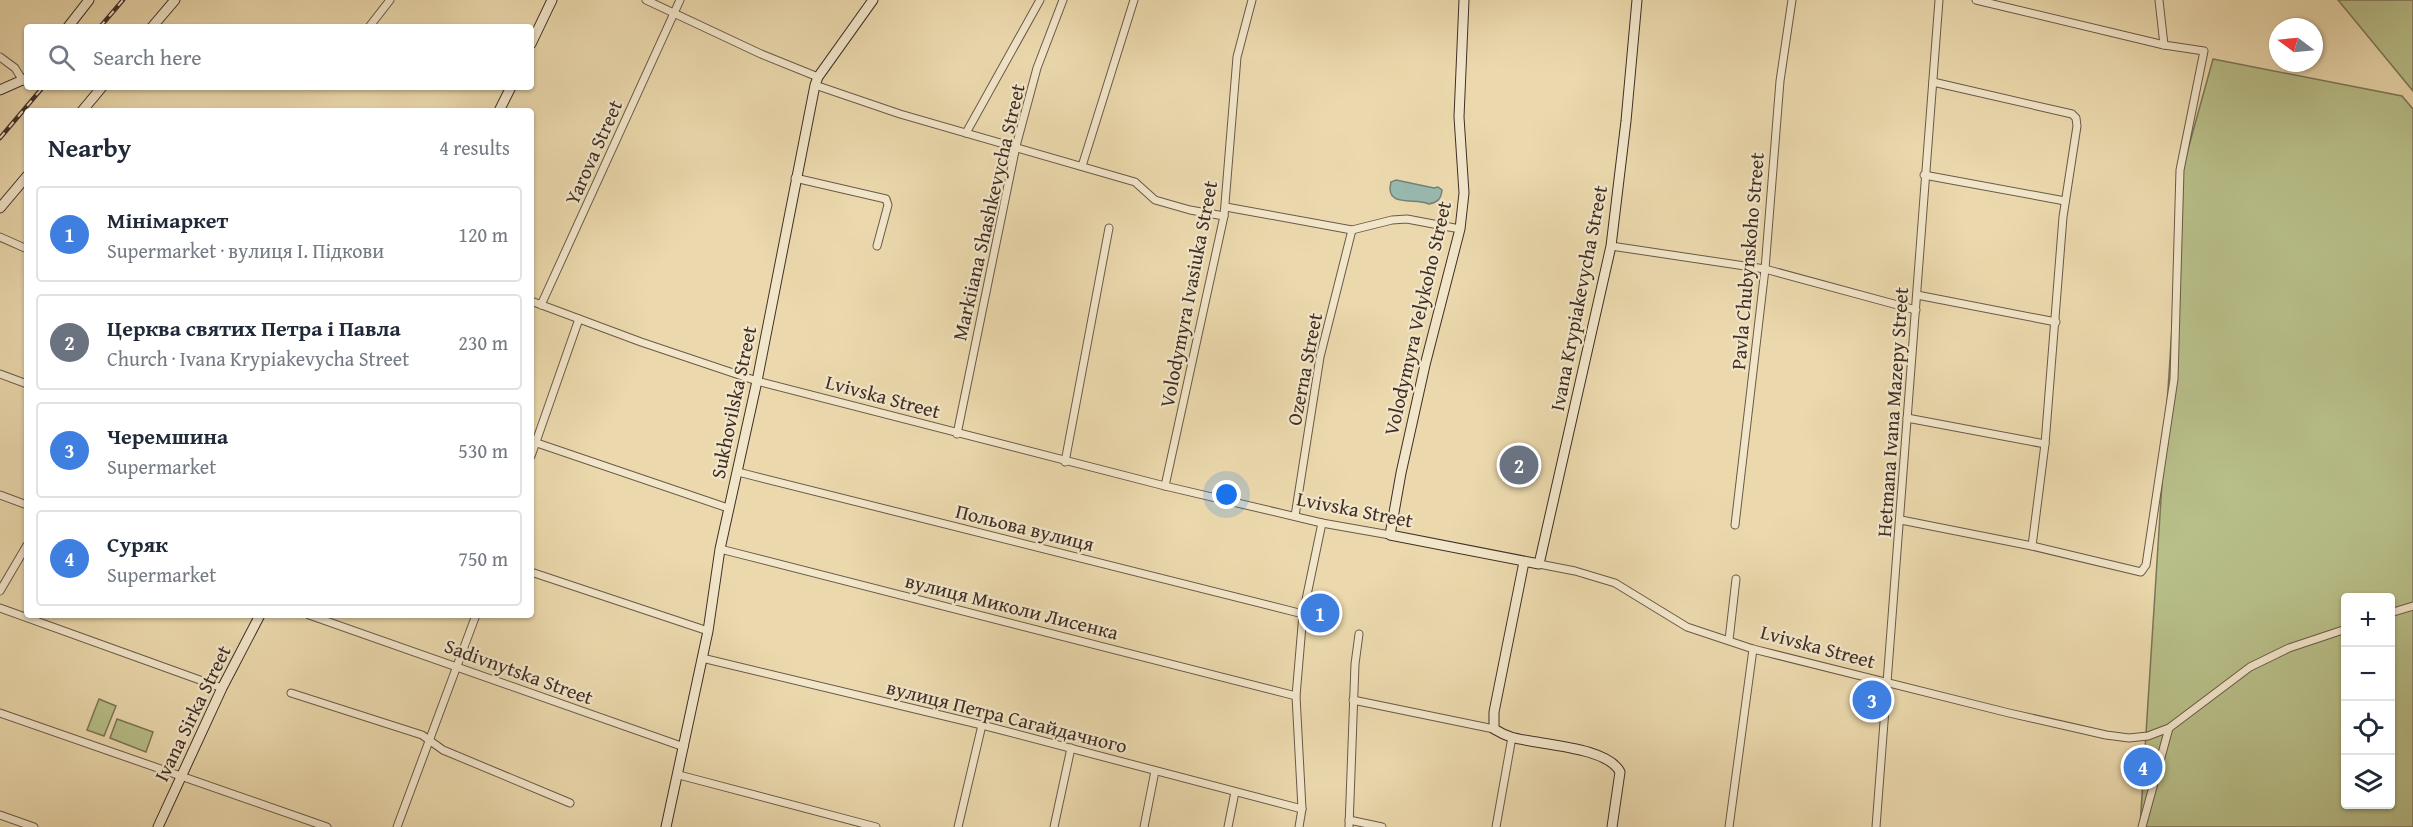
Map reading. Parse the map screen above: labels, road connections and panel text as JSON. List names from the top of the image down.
{
  "streets": {
    "street": [
      "Yarova Street",
      "Markiiana Shashkevycha Street",
      "Pavla Chubynskoho Street",
      "Volodymyra Ivasiuka Street",
      "Ivana Krypiakevycha Street",
      "Volodymyra Velykoho Street",
      "Ozerna Street",
      "Lvivska Street",
      "Sukhovilska Street",
      "Hetmana Ivana Mazepy Street",
      "Польова вулиця",
      "вулиця Миколи Лисенка",
      "Sadivnytska Street",
      "Ivana Sirka Street",
      "вулиця Петра Сагайдачного"
    ]
  },
  "crossings": [
    ["Yarova Street", "Lvivska Street"],
    ["Markiiana Shashkevycha Street", "Lvivska Street"],
    ["Volodymyra Ivasiuka Street", "Lvivska Street"],
    ["Ivana Krypiakevycha Street", "Lvivska Street"],
    ["Volodymyra Velykoho Street", "Lvivska Street"],
    ["Ozerna Street", "Lvivska Street"],
    ["Lvivska Street", "Sukhovilska Street"],
    ["Lvivska Street", "Hetmana Ivana Mazepy Street"],
    ["Sukhovilska Street", "Польова вулиця"],
    ["Sukhovilska Street", "вулиця Миколи Лисенка"],
    ["Sukhovilska Street", "Sadivnytska Street"],
    ["Sukhovilska Street", "вулиця Петра Сагайдачного"]
  ],
  "north": "left",
  "page": {
    "search": "Search here",
    "heading": ["Nearby", "4 results"],
    "list": [
      {
        "mark": "1",
        "name": "Мінімаркет",
        "note": "Supermarket · вулиця І. Підкови",
        "value": "120 m"
      },
      {
        "mark": "2",
        "name": "Церква святих Петра і Павла",
        "note": "Church · Ivana Krypiakevycha Street",
        "value": "230 m"
      },
      {
        "mark": "3",
        "name": "Черемшина",
        "note": "Supermarket",
        "value": "530 m"
      },
      {
        "mark": "4",
        "name": "Суряк",
        "note": "Supermarket",
        "value": "750 m"
      }
    ],
    "pins": [
      "2",
      "1",
      "3",
      "4"
    ],
    "map_buttons": ["+", "−"]
  }
}
